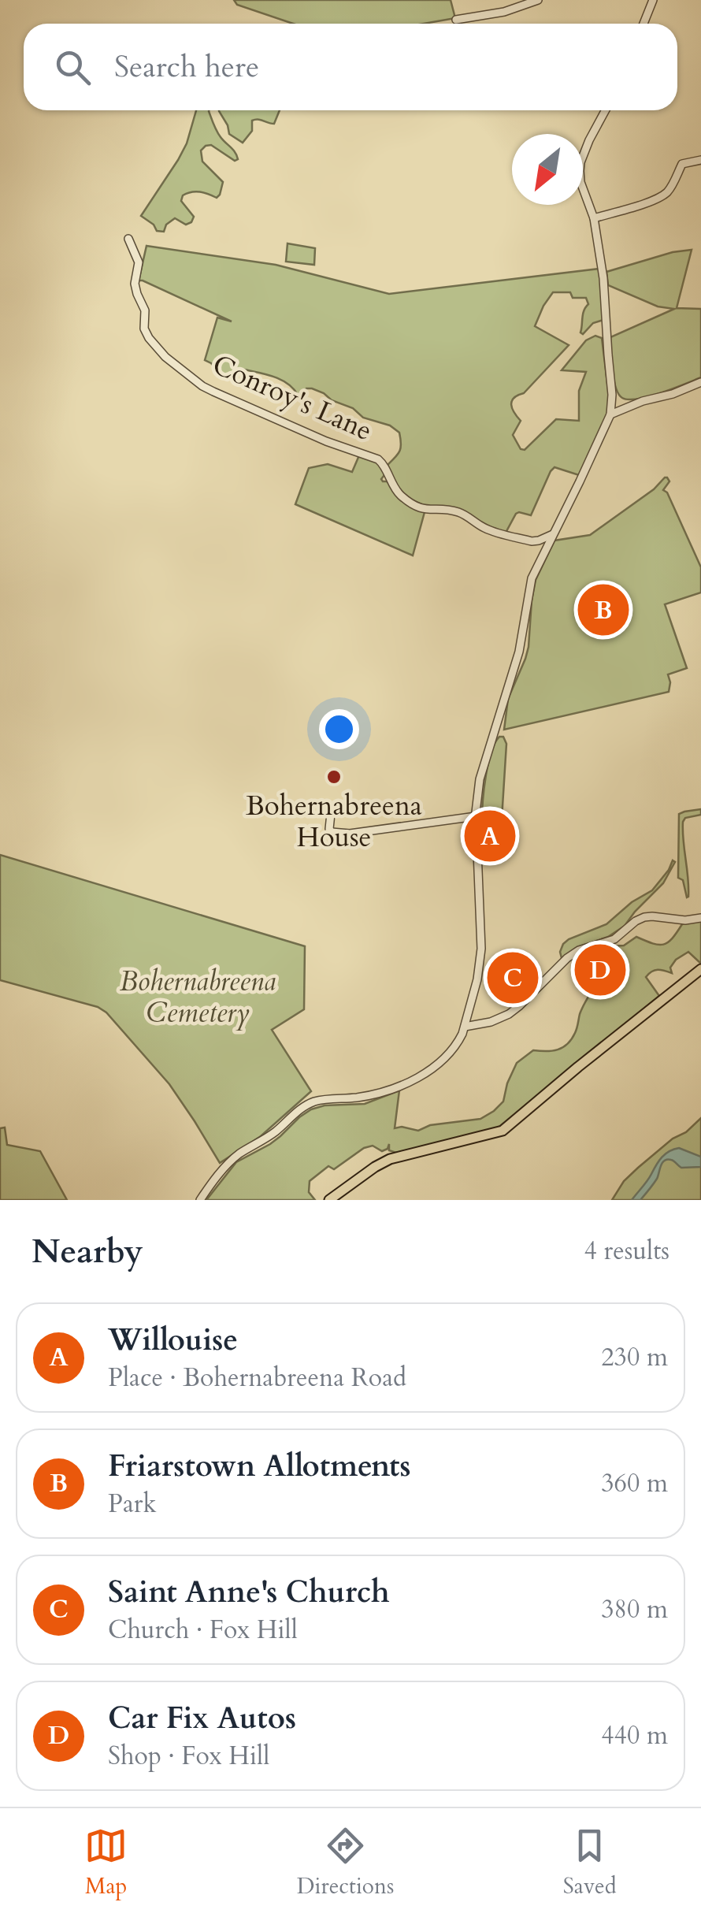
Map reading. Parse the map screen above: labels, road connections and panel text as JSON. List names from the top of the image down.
{
  "streets": {
    "street": ["Conroy's Lane"]
  },
  "parks": ["Bohernabreena Cemetery"],
  "places": ["Bohernabreena House"],
  "north": "bottom left",
  "page": {
    "search": "Search here",
    "pins": [
      "B",
      "A",
      "D",
      "C"
    ],
    "heading": ["Nearby", "4 results"],
    "list": [
      {
        "mark": "A",
        "name": "Willouise",
        "note": "Place · Bohernabreena Road",
        "value": "230 m"
      },
      {
        "mark": "B",
        "name": "Friarstown Allotments",
        "note": "Park",
        "value": "360 m"
      },
      {
        "mark": "C",
        "name": "Saint Anne's Church",
        "note": "Church · Fox Hill",
        "value": "380 m"
      },
      {
        "mark": "D",
        "name": "Car Fix Autos",
        "note": "Shop · Fox Hill",
        "value": "440 m"
      }
    ],
    "nav": ["Map", "Directions", "Saved"]
  }
}
